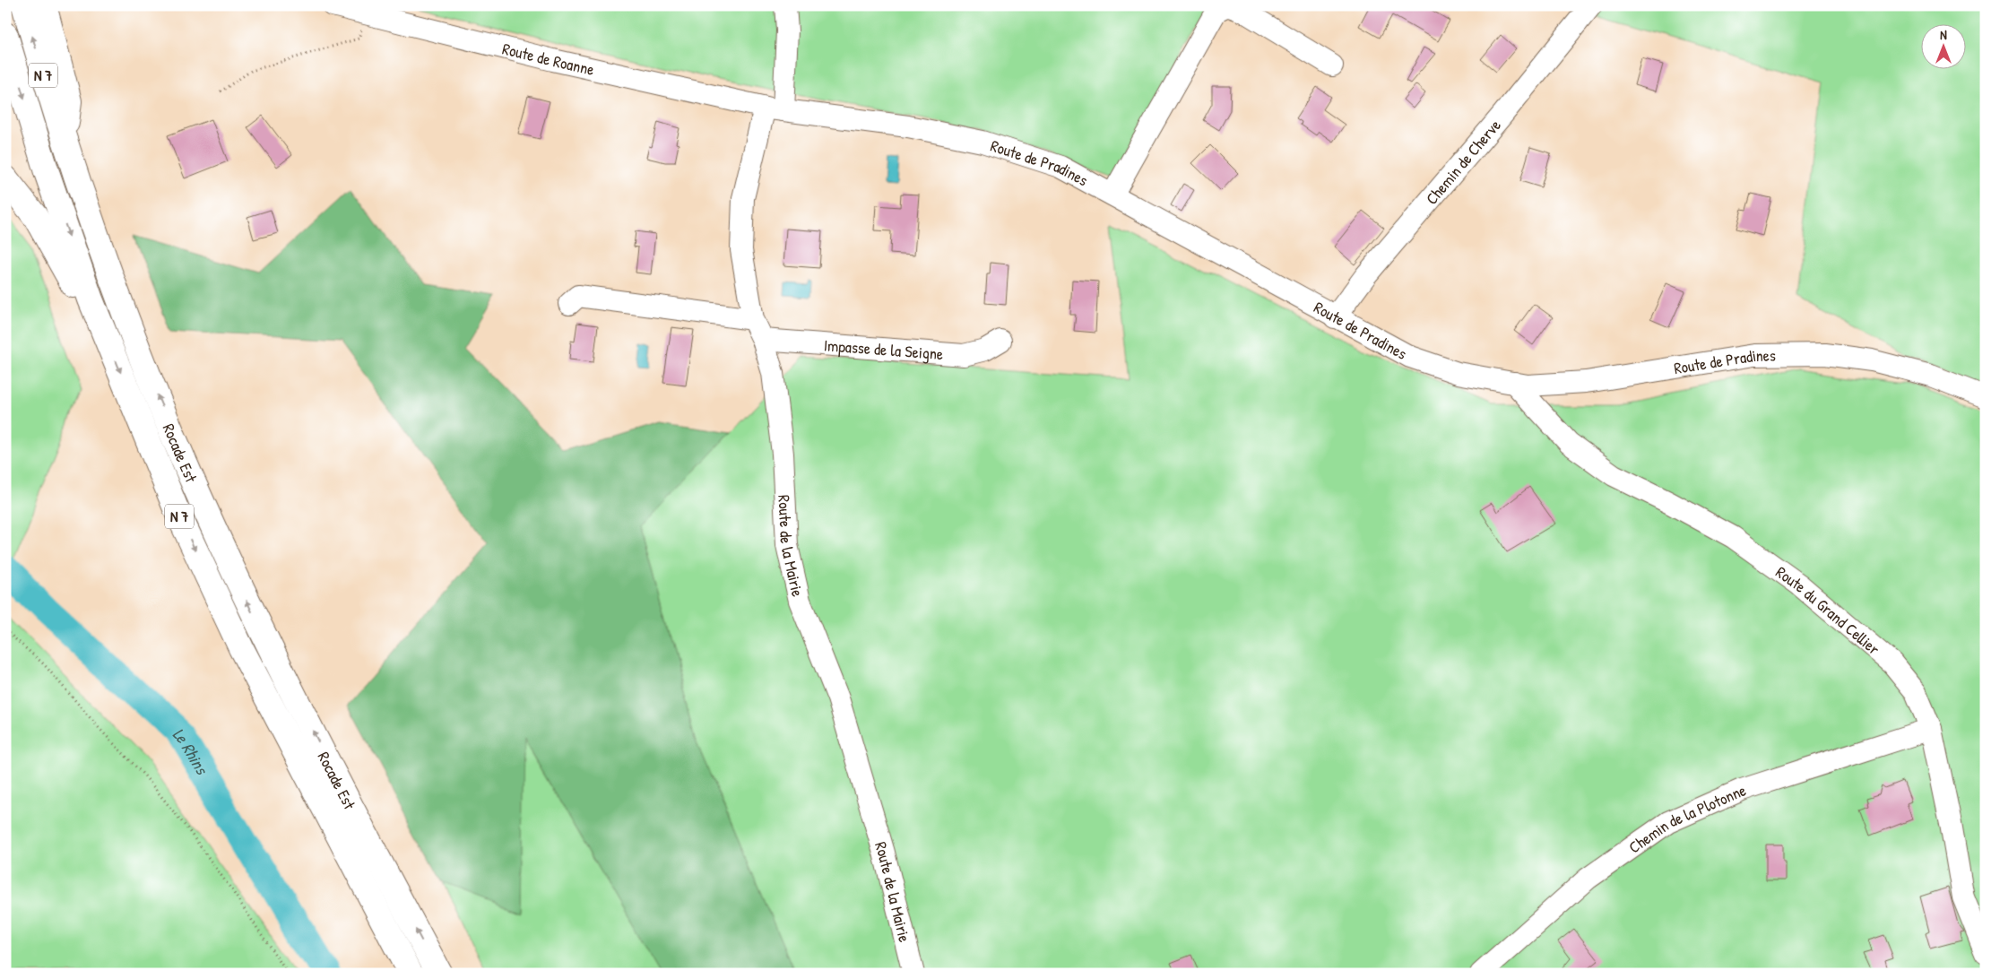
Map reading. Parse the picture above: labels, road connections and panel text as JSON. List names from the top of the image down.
{
  "streets": {
    "highway": ["N 7", "Rocade Est"],
    "street": [
      "Route de Roanne",
      "Chemin de Cherve",
      "Route de Pradines",
      "Impasse de la Seigne",
      "Route de la Mairie",
      "Route du Grand Cellier",
      "Chemin de la Plotonne"
    ]
  },
  "crossings": [
    ["Route de Roanne", "Route de Pradines"],
    ["Route de Roanne", "Route de la Mairie"],
    ["Chemin de Cherve", "Route de Pradines"],
    ["Route de Pradines", "Route de la Mairie"],
    ["Route de Pradines", "Route du Grand Cellier"],
    ["Impasse de la Seigne", "Route de la Mairie"],
    ["Route du Grand Cellier", "Chemin de la Plotonne"]
  ],
  "water": ["Le Rhins"],
  "north": "top"
}
